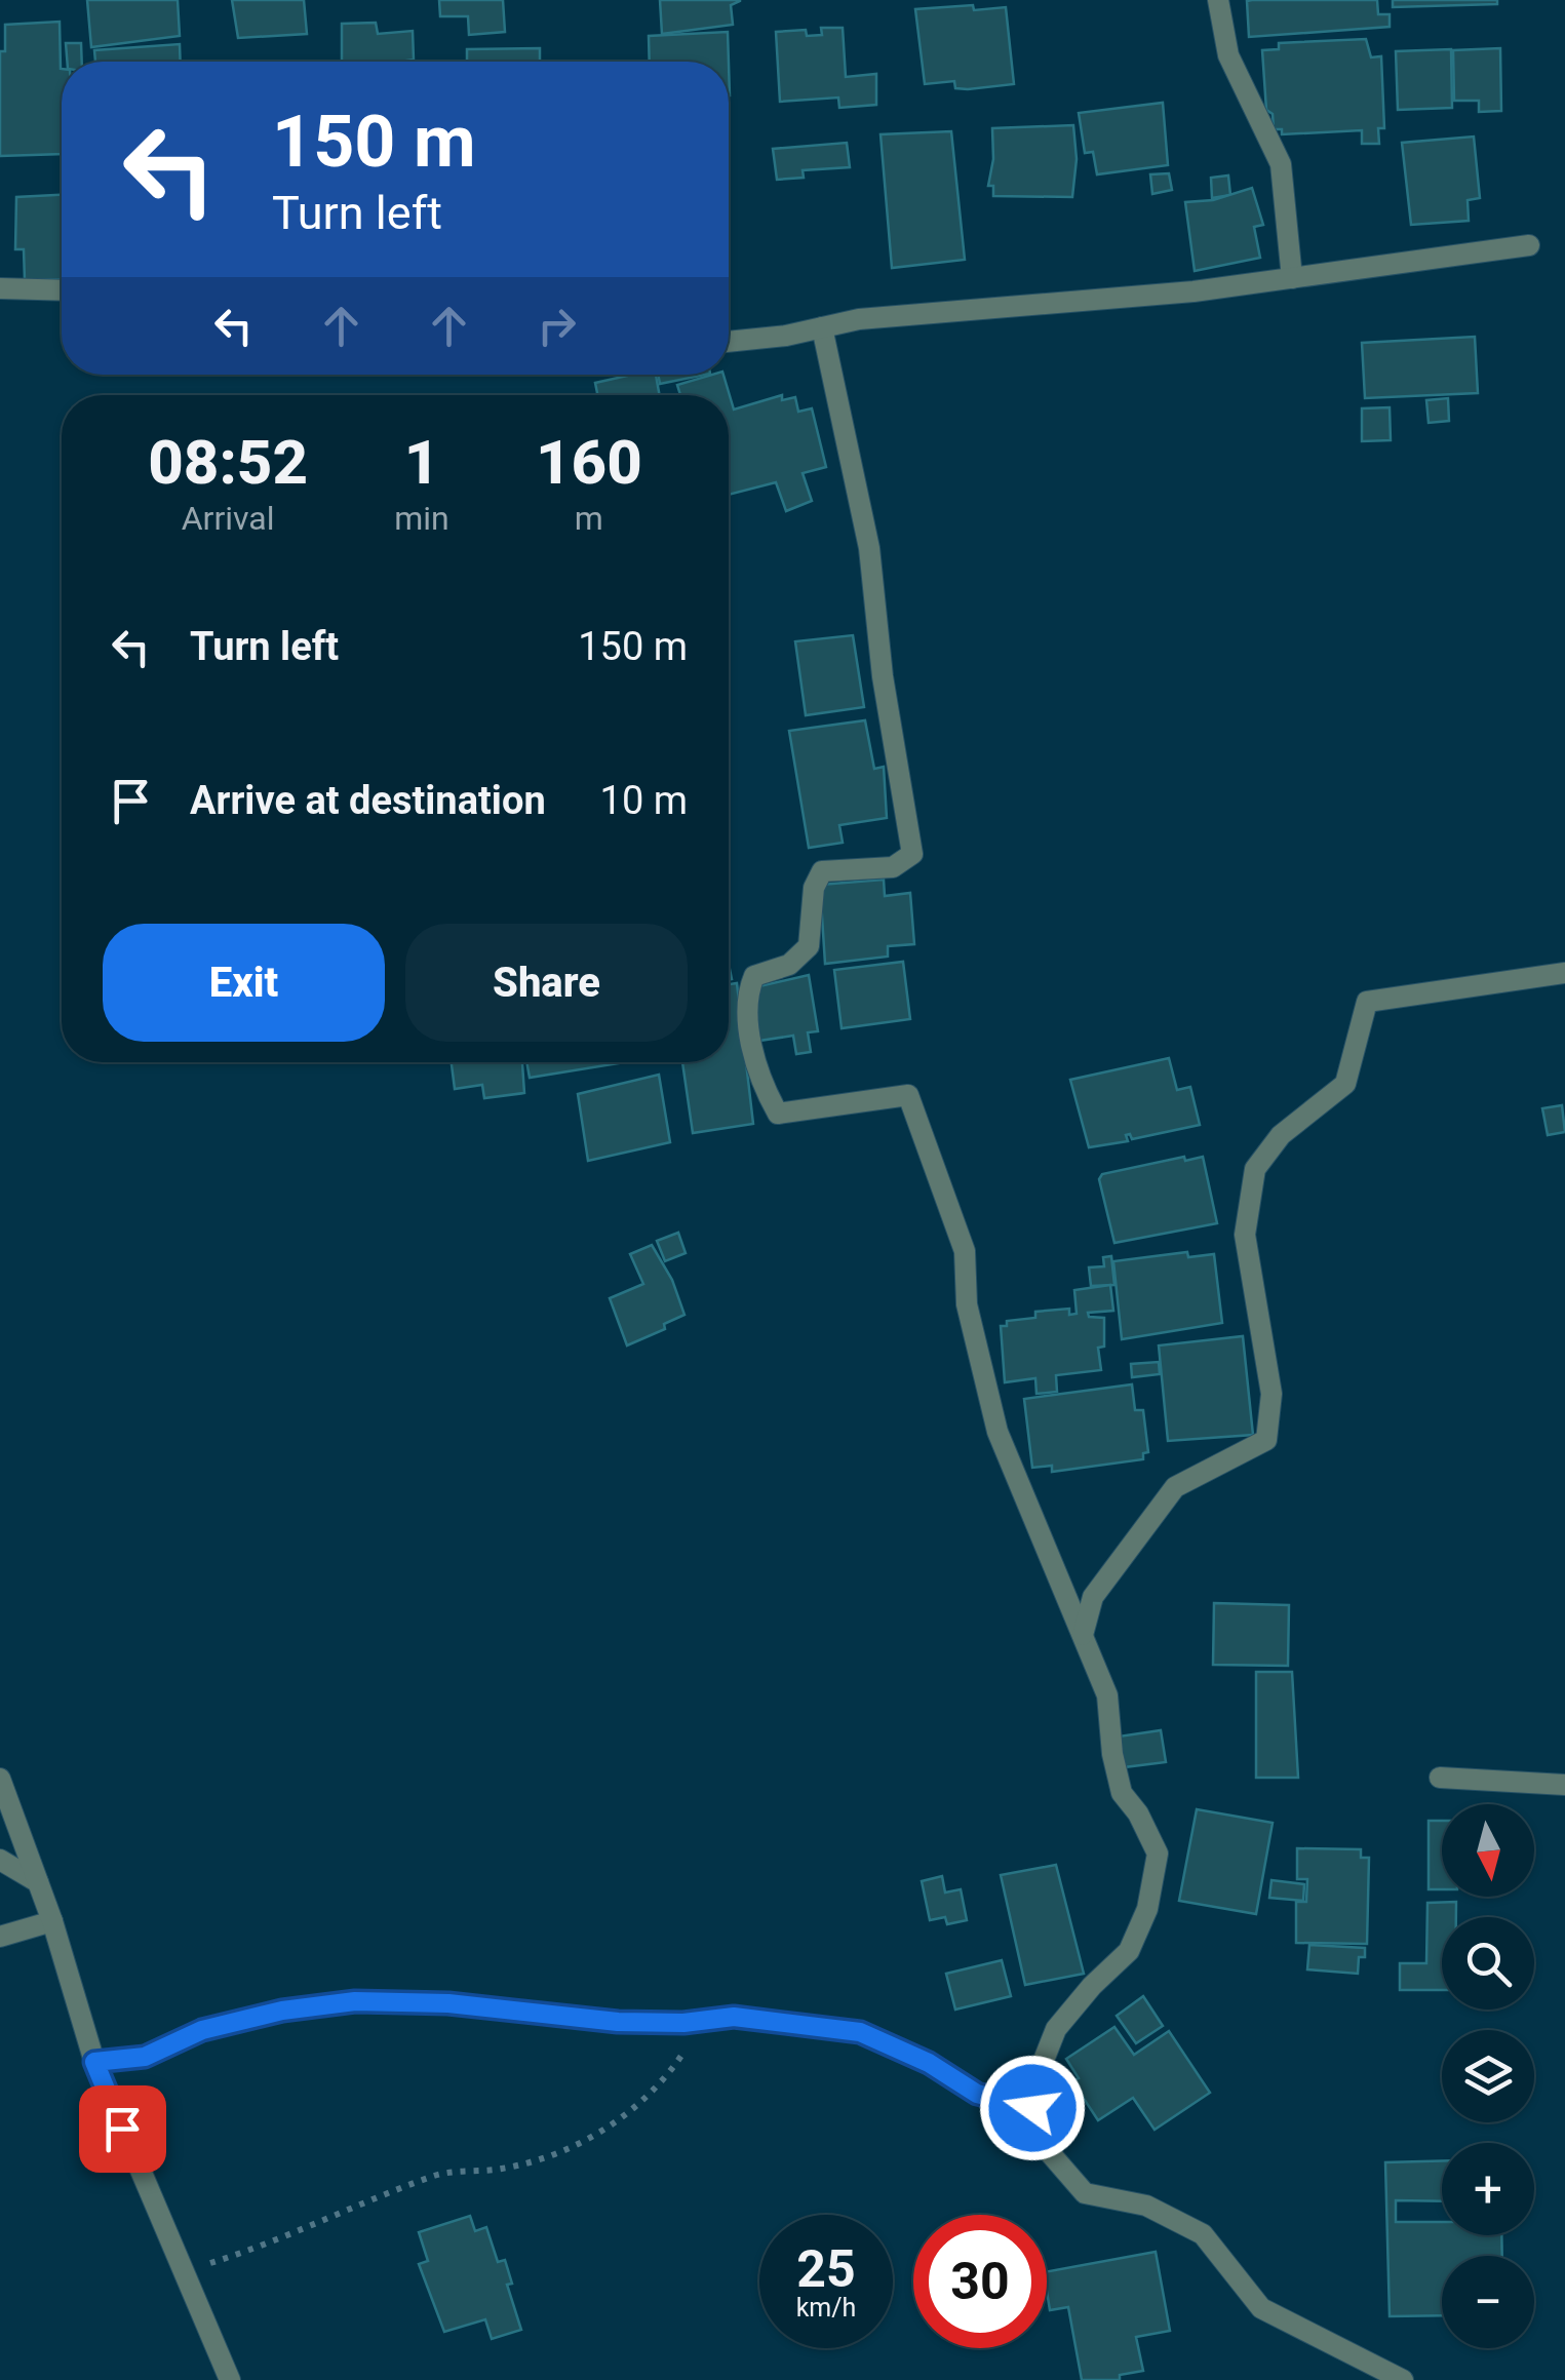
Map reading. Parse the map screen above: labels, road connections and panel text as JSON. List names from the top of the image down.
{
  "north": "bottom",
  "page": {
    "turn": ["150 m", "Turn left"],
    "eta": [
      "08:52",
      "Arrival",
      "1",
      "min",
      "160",
      "m"
    ],
    "list": [
      {
        "name": "Turn left",
        "value": "150 m"
      },
      {
        "name": "Arrive at destination",
        "value": "10 m"
      }
    ],
    "buttons": ["Exit", "Share"],
    "map_buttons": ["+", "−"],
    "speed": "25 km/h",
    "limit": "30"
  }
}
